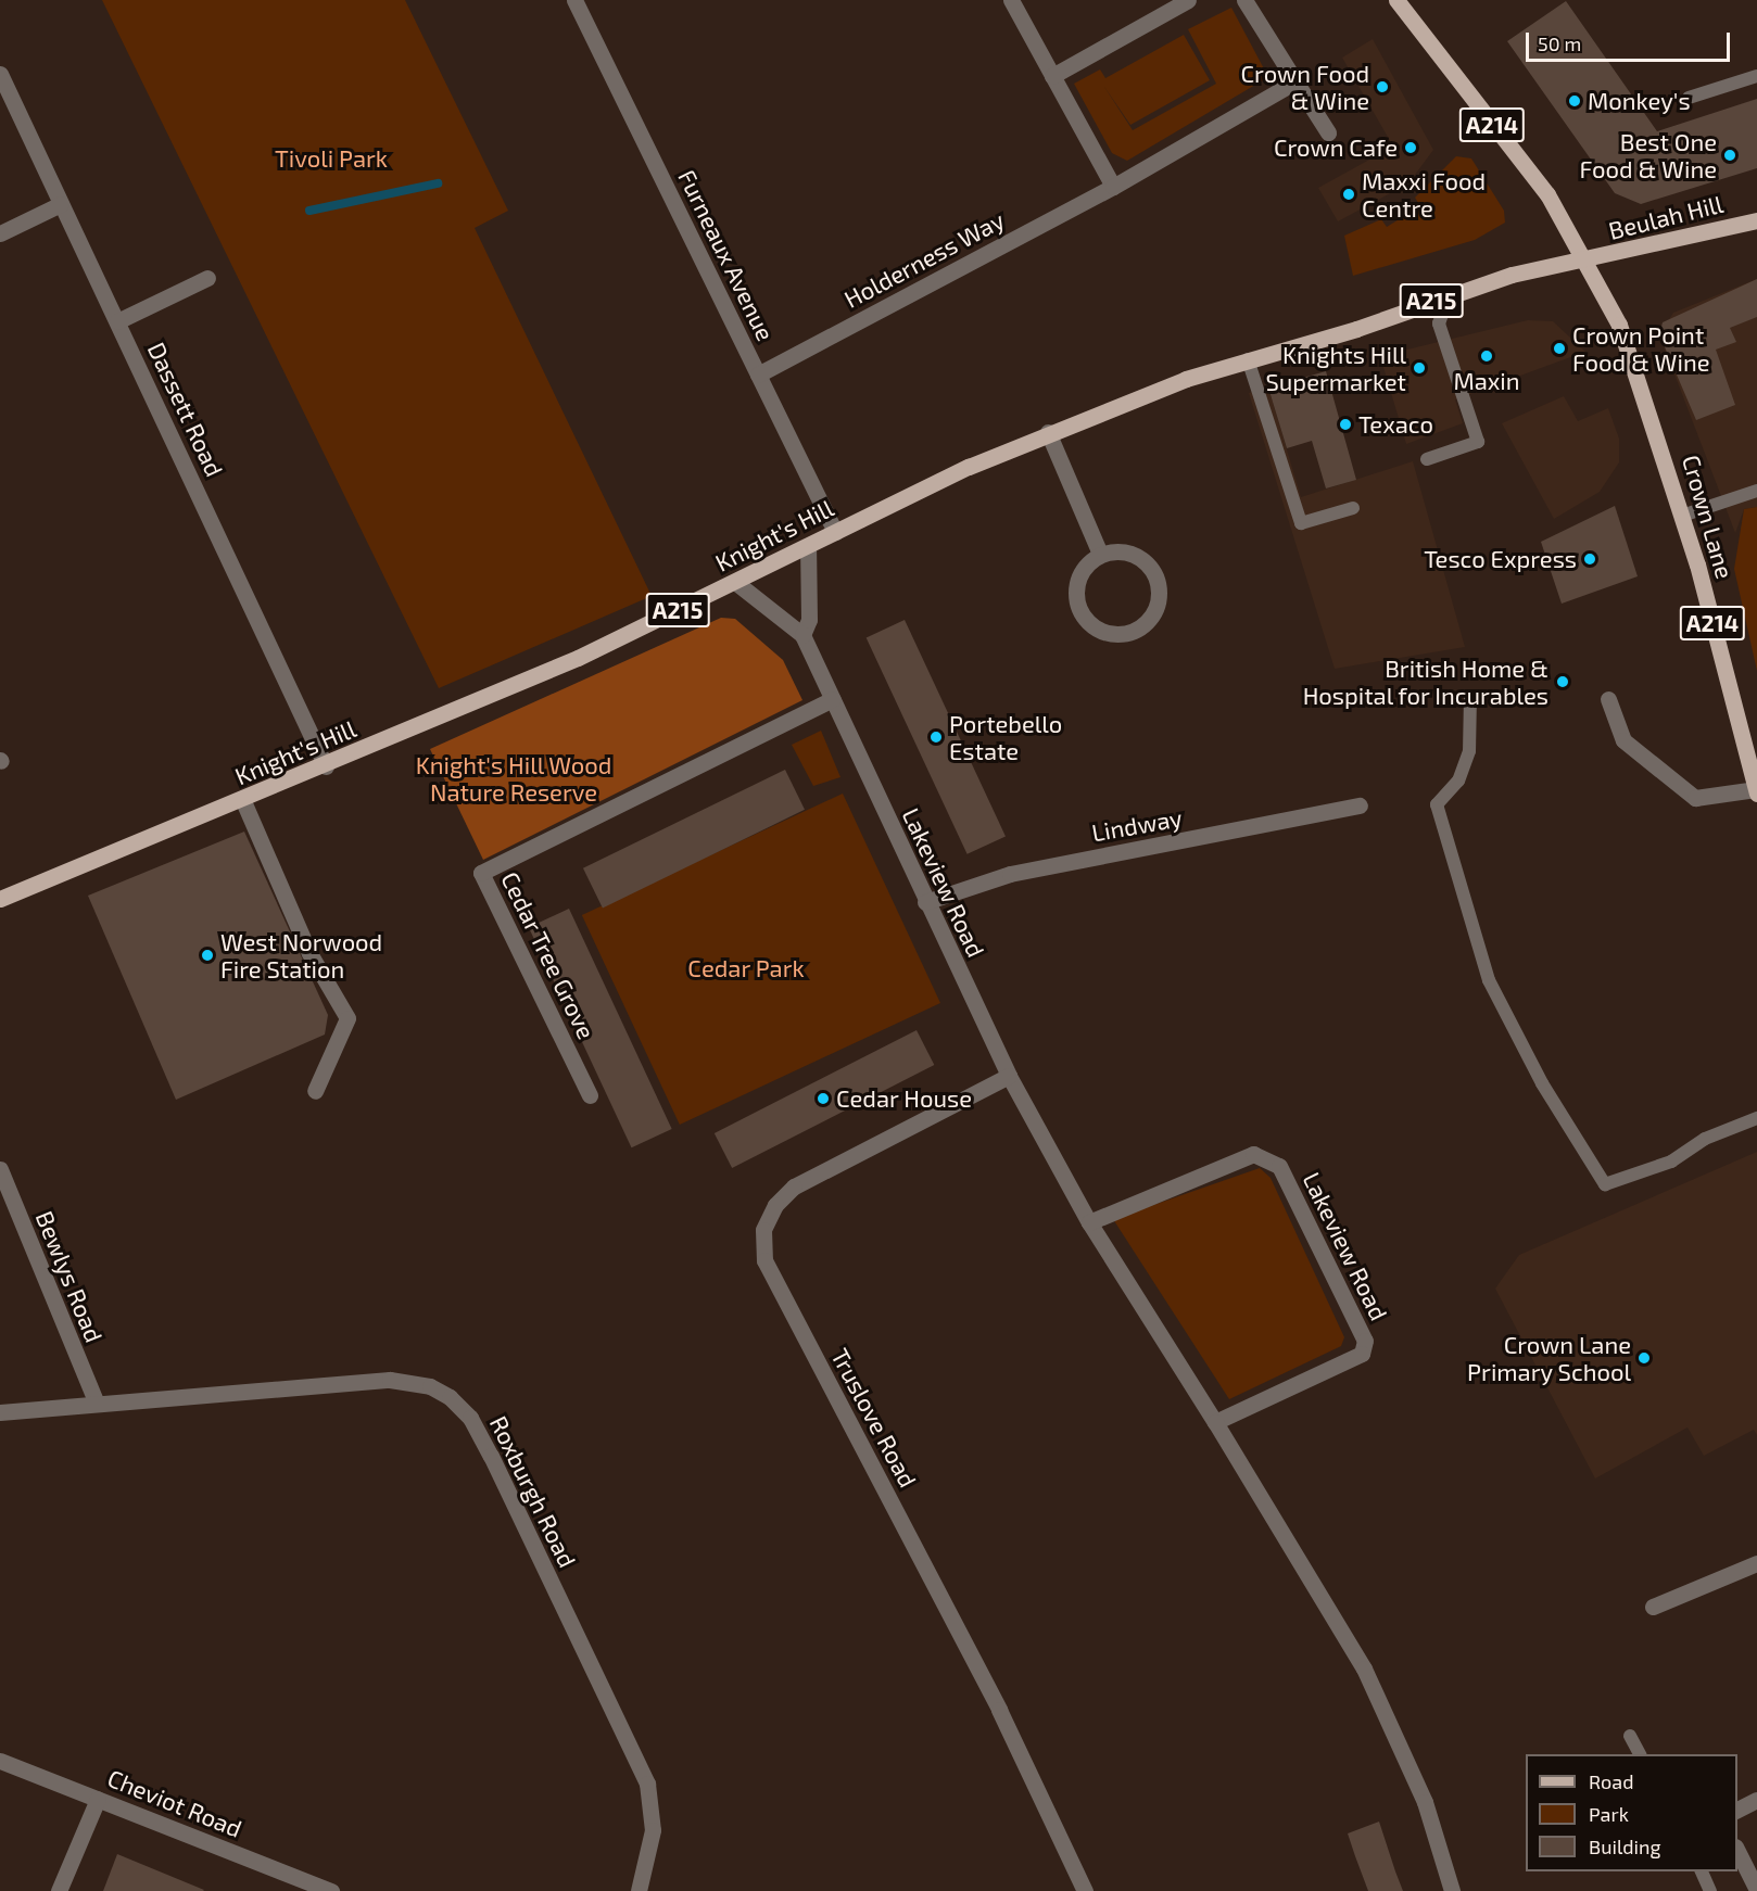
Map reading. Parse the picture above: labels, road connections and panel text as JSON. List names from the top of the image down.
{
  "streets": {
    "main road": [
      "A214",
      "Beulah Hill",
      "A215",
      "Crown Lane",
      "Knight's Hill"
    ],
    "street": [
      "Furneaux Avenue",
      "Holderness Way",
      "Dassett Road",
      "Lindway",
      "Lakeview Road",
      "Cedar Tree Grove",
      "Bewlys Road",
      "Truslove Road",
      "Roxburgh Road",
      "Cheviot Road"
    ]
  },
  "crossings": [
    ["A214", "Beulah Hill"],
    ["A214", "Crown Lane"],
    ["A214", "Knight's Hill"],
    ["Beulah Hill", "Crown Lane"],
    ["Beulah Hill", "Knight's Hill"],
    ["Furneaux Avenue", "Holderness Way"],
    ["Furneaux Avenue", "Knight's Hill"],
    ["Dassett Road", "Knight's Hill"],
    ["Crown Lane", "Knight's Hill"],
    ["Knight's Hill", "Lakeview Road"],
    ["Lindway", "Lakeview Road"],
    ["Lakeview Road", "Cedar Tree Grove"],
    ["Lakeview Road", "Truslove Road"],
    ["Bewlys Road", "Roxburgh Road"]
  ],
  "parks": ["Tivoli Park", "Knight's Hill Wood Nature Reserve", "Cedar Park"],
  "places": [
    "Crown Food & Wine",
    "Monkey's",
    "Crown Cafe",
    "Best One Food & Wine",
    "Maxxi Food Centre",
    "Crown Point Food & Wine",
    "Maxin",
    "Knights Hill Supermarket",
    "Texaco",
    "Tesco Express",
    "British Home & Hospital for Incurables",
    "Portebello Estate",
    "West Norwood Fire Station",
    "Cedar House",
    "Crown Lane Primary School"
  ],
  "legend": ["Road", "Park", "Building"],
  "scale_bar": "50 m"
}
